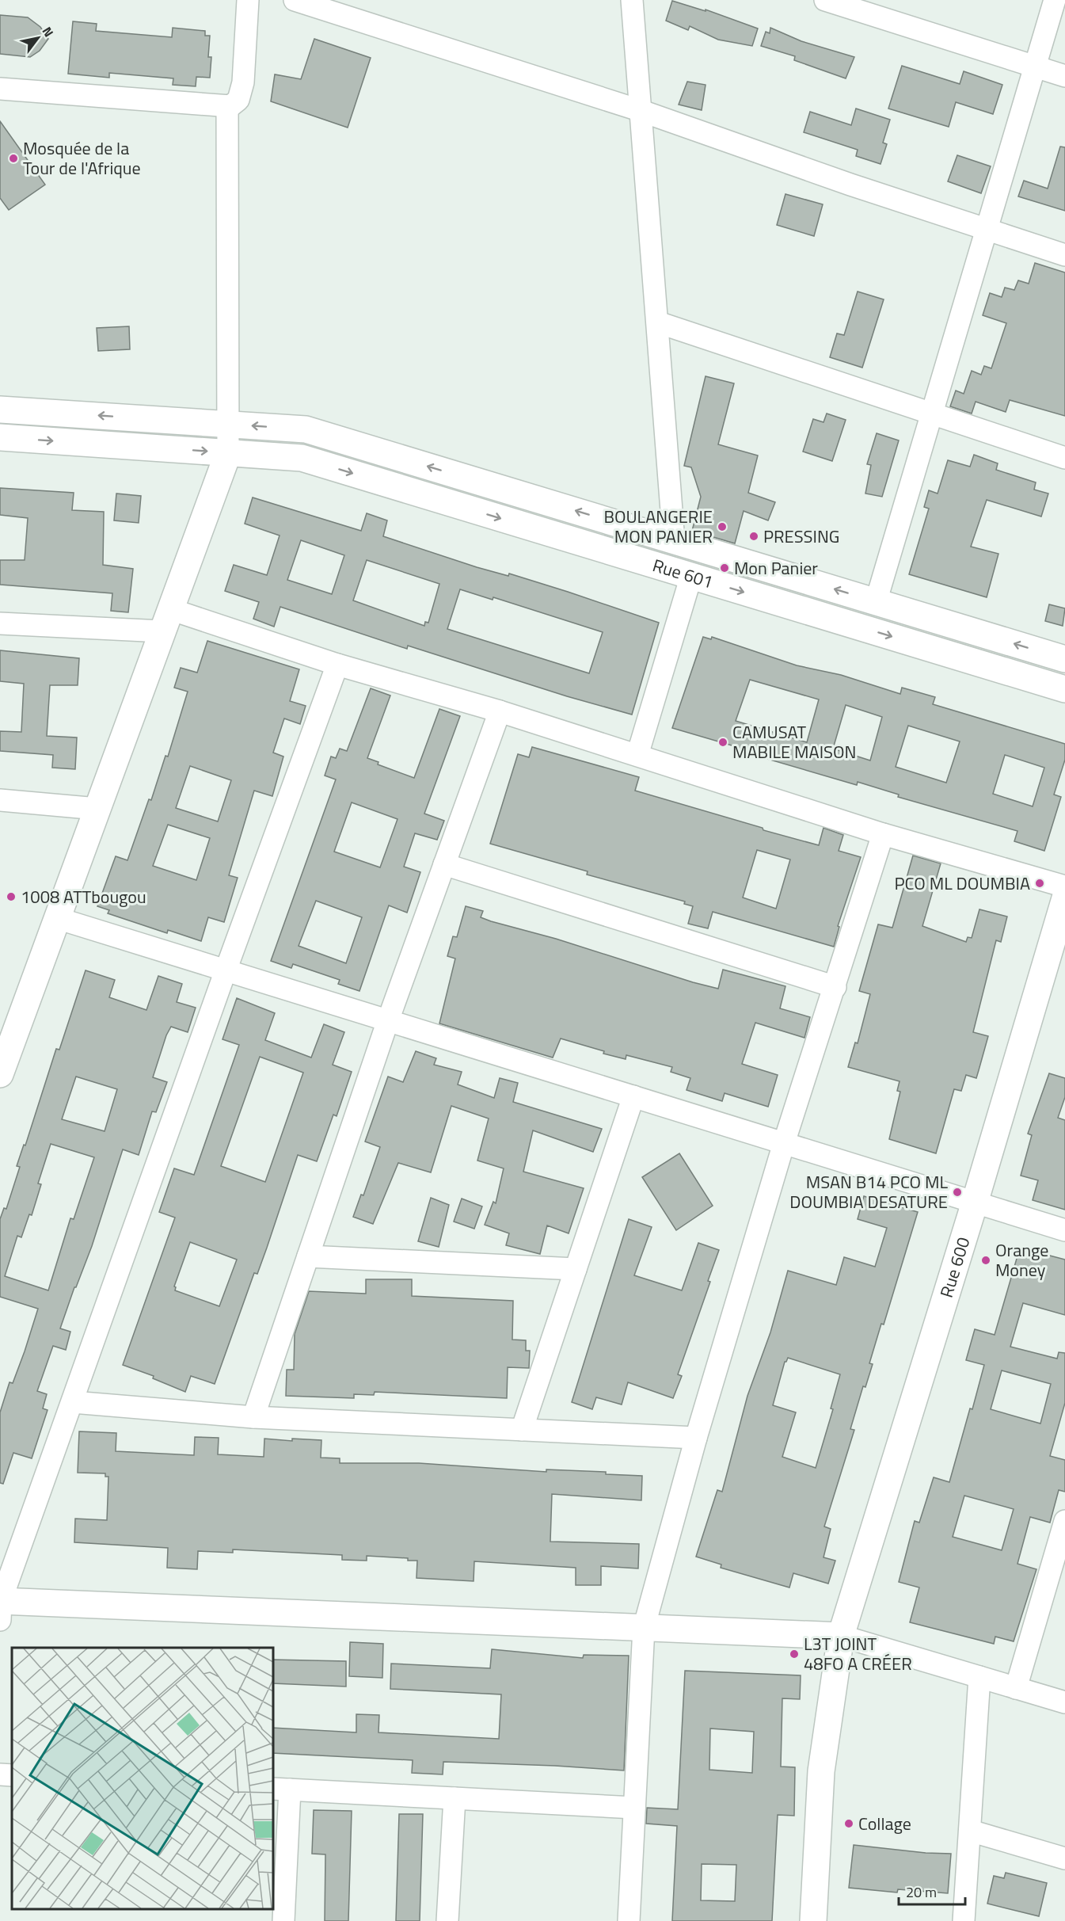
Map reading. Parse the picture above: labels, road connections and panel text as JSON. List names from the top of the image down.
{
  "streets": {
    "street": ["Rue 601", "Rue 600"]
  },
  "places": [
    "Mosquée de la Tour de l'Afrique",
    "BOULANGERIE MON PANIER",
    "PRESSING",
    "Mon Panier",
    "CAMUSAT MABILE MAISON",
    "PCO ML DOUMBIA",
    "1008 ATTbougou",
    "MSAN B14 PCO ML DOUMBIA DESATURE",
    "Orange Money",
    "L3T JOINT 48FO A CRÉER",
    "Collage"
  ],
  "scale_bar": "20 m",
  "north": "top right"
}
